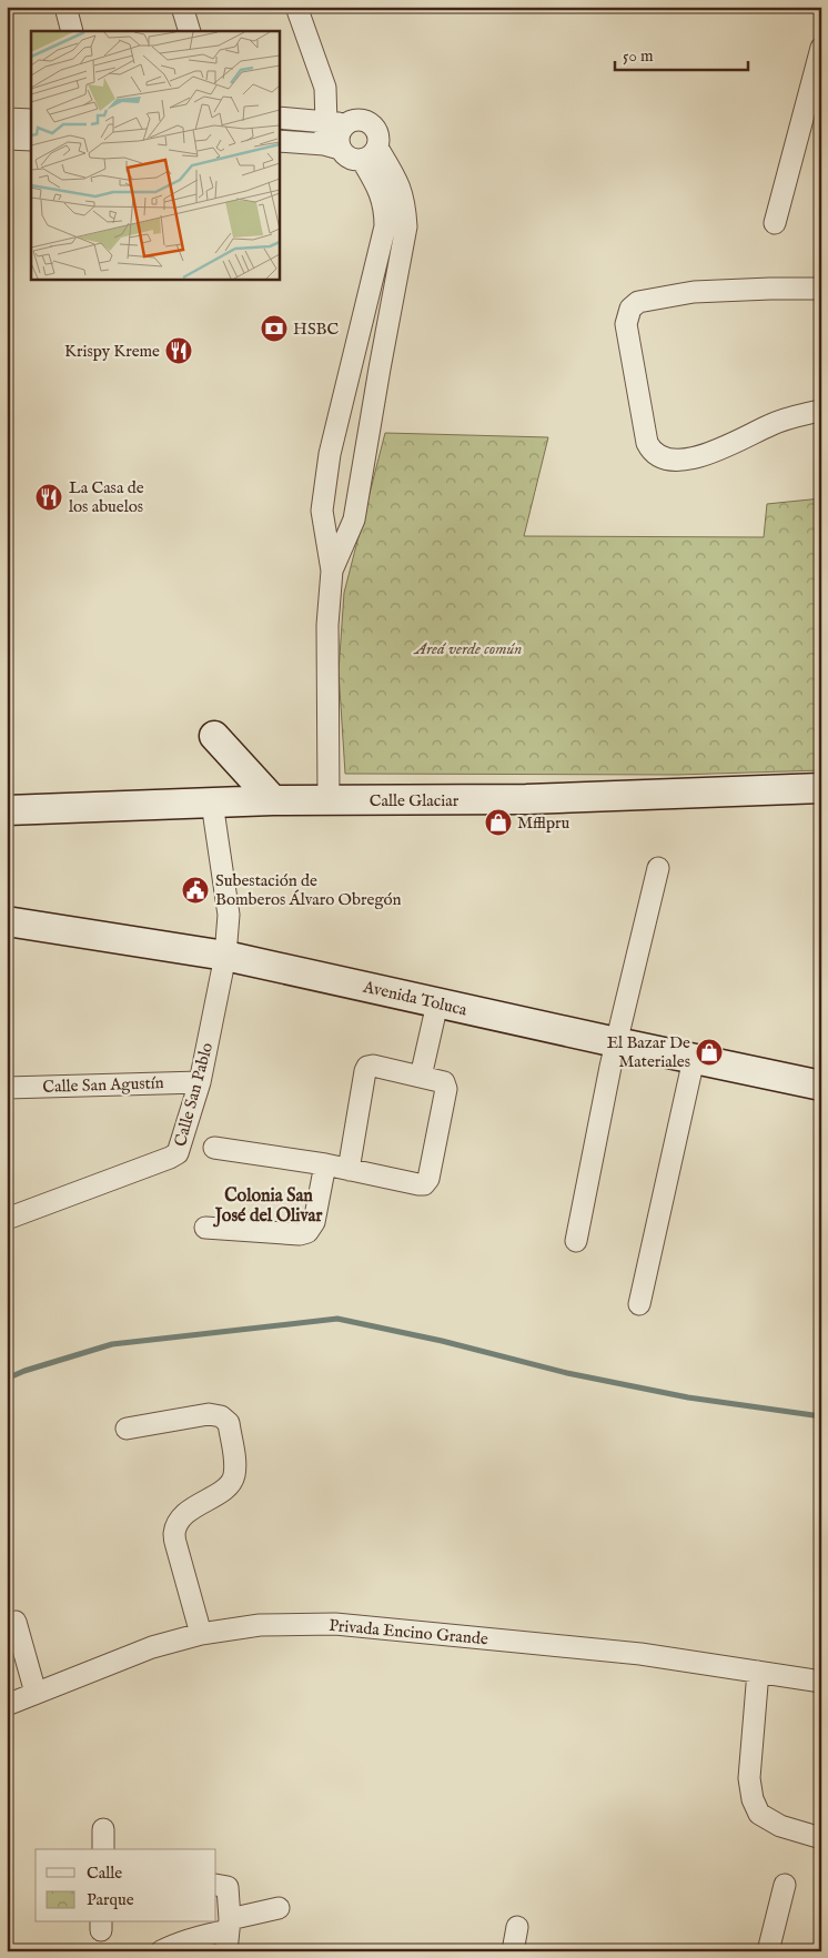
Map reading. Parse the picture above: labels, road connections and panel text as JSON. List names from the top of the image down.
{
  "streets": {
    "street": [
      "Calle Glaciar",
      "Avenida Toluca",
      "Calle San Agustín",
      "Calle San Pablo",
      "Privada Encino Grande"
    ]
  },
  "crossings": [
    ["Calle Glaciar", "Calle San Pablo"],
    ["Avenida Toluca", "Calle San Pablo"],
    ["Calle San Agustín", "Calle San Pablo"]
  ],
  "districts": ["Colonia San José del Olivar"],
  "parks": ["Areá verde común"],
  "places": {
    "bank": ["HSBC"],
    "restaurant": ["Krispy Kreme", "La Casa de los abuelos"],
    "shop": ["Mfflpru", "El Bazar De Materiales"],
    "public building": ["Subestación de Bomberos Álvaro Obregón"]
  },
  "legend": ["Calle", "Parque"],
  "scale_bar": "50 m"
}
